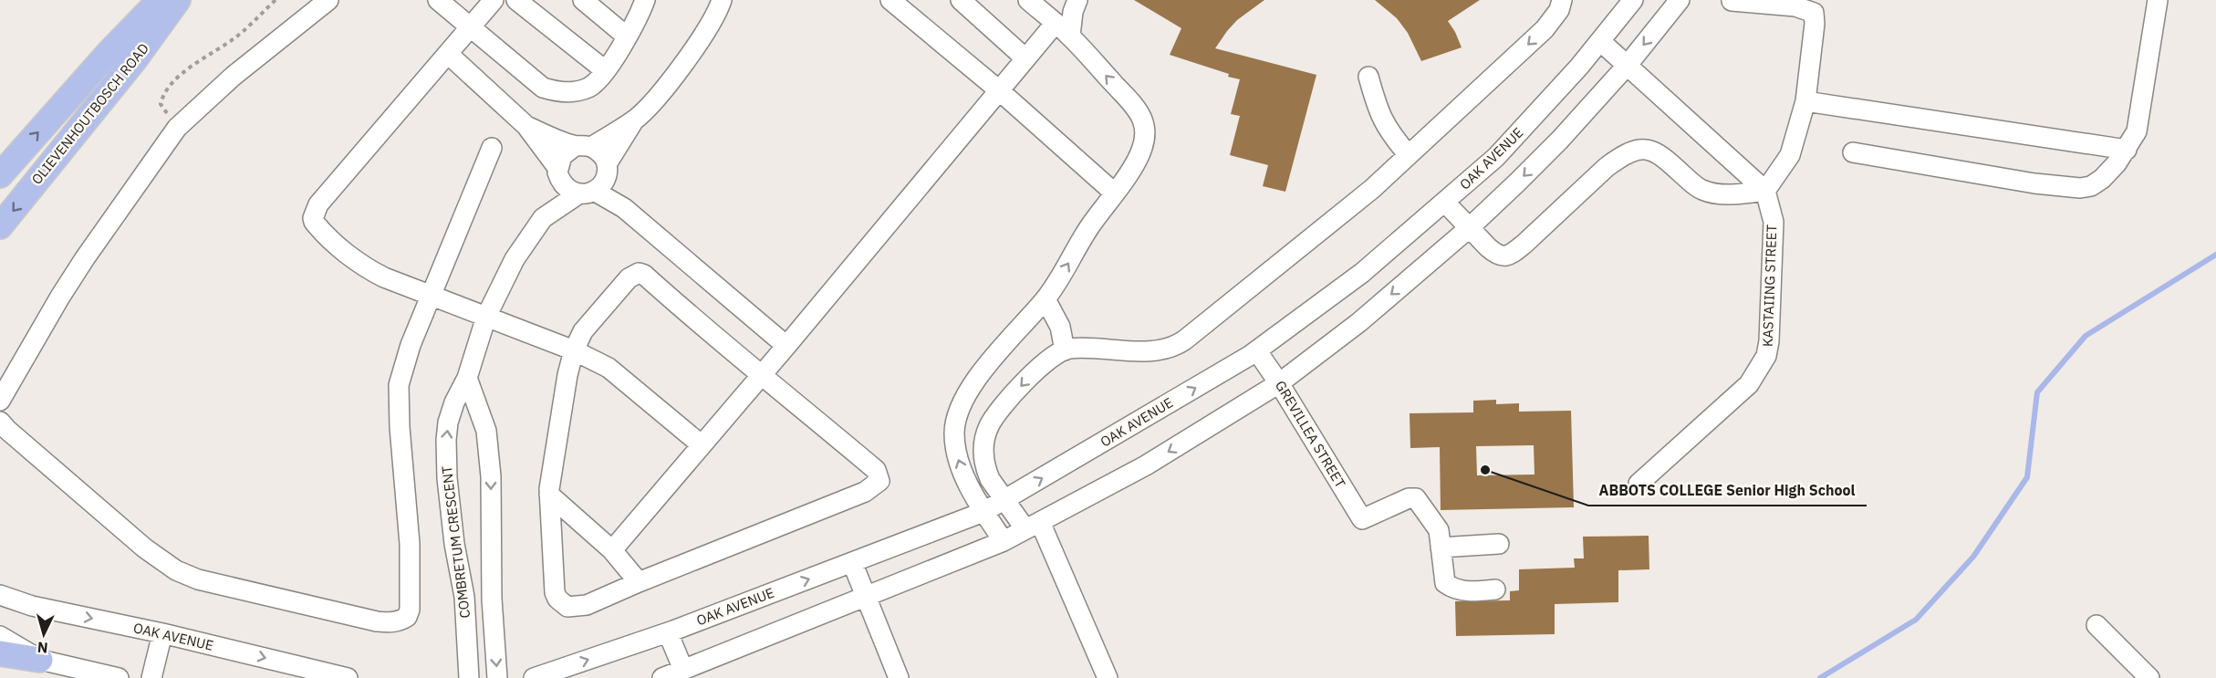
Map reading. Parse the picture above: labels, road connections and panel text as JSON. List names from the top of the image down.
{
  "streets": {
    "main road": ["OLIEVENHOUTBOSCH ROAD"],
    "street": [
      "OAK AVENUE",
      "KASTAIING STREET",
      "GREVILLEA STREET",
      "COMBRETUM CRESCENT"
    ]
  },
  "crossings": [
    ["OAK AVENUE", "GREVILLEA STREET"]
  ],
  "places": ["ABBOTS COLLEGE Senior High School"],
  "north": "bottom"
}
